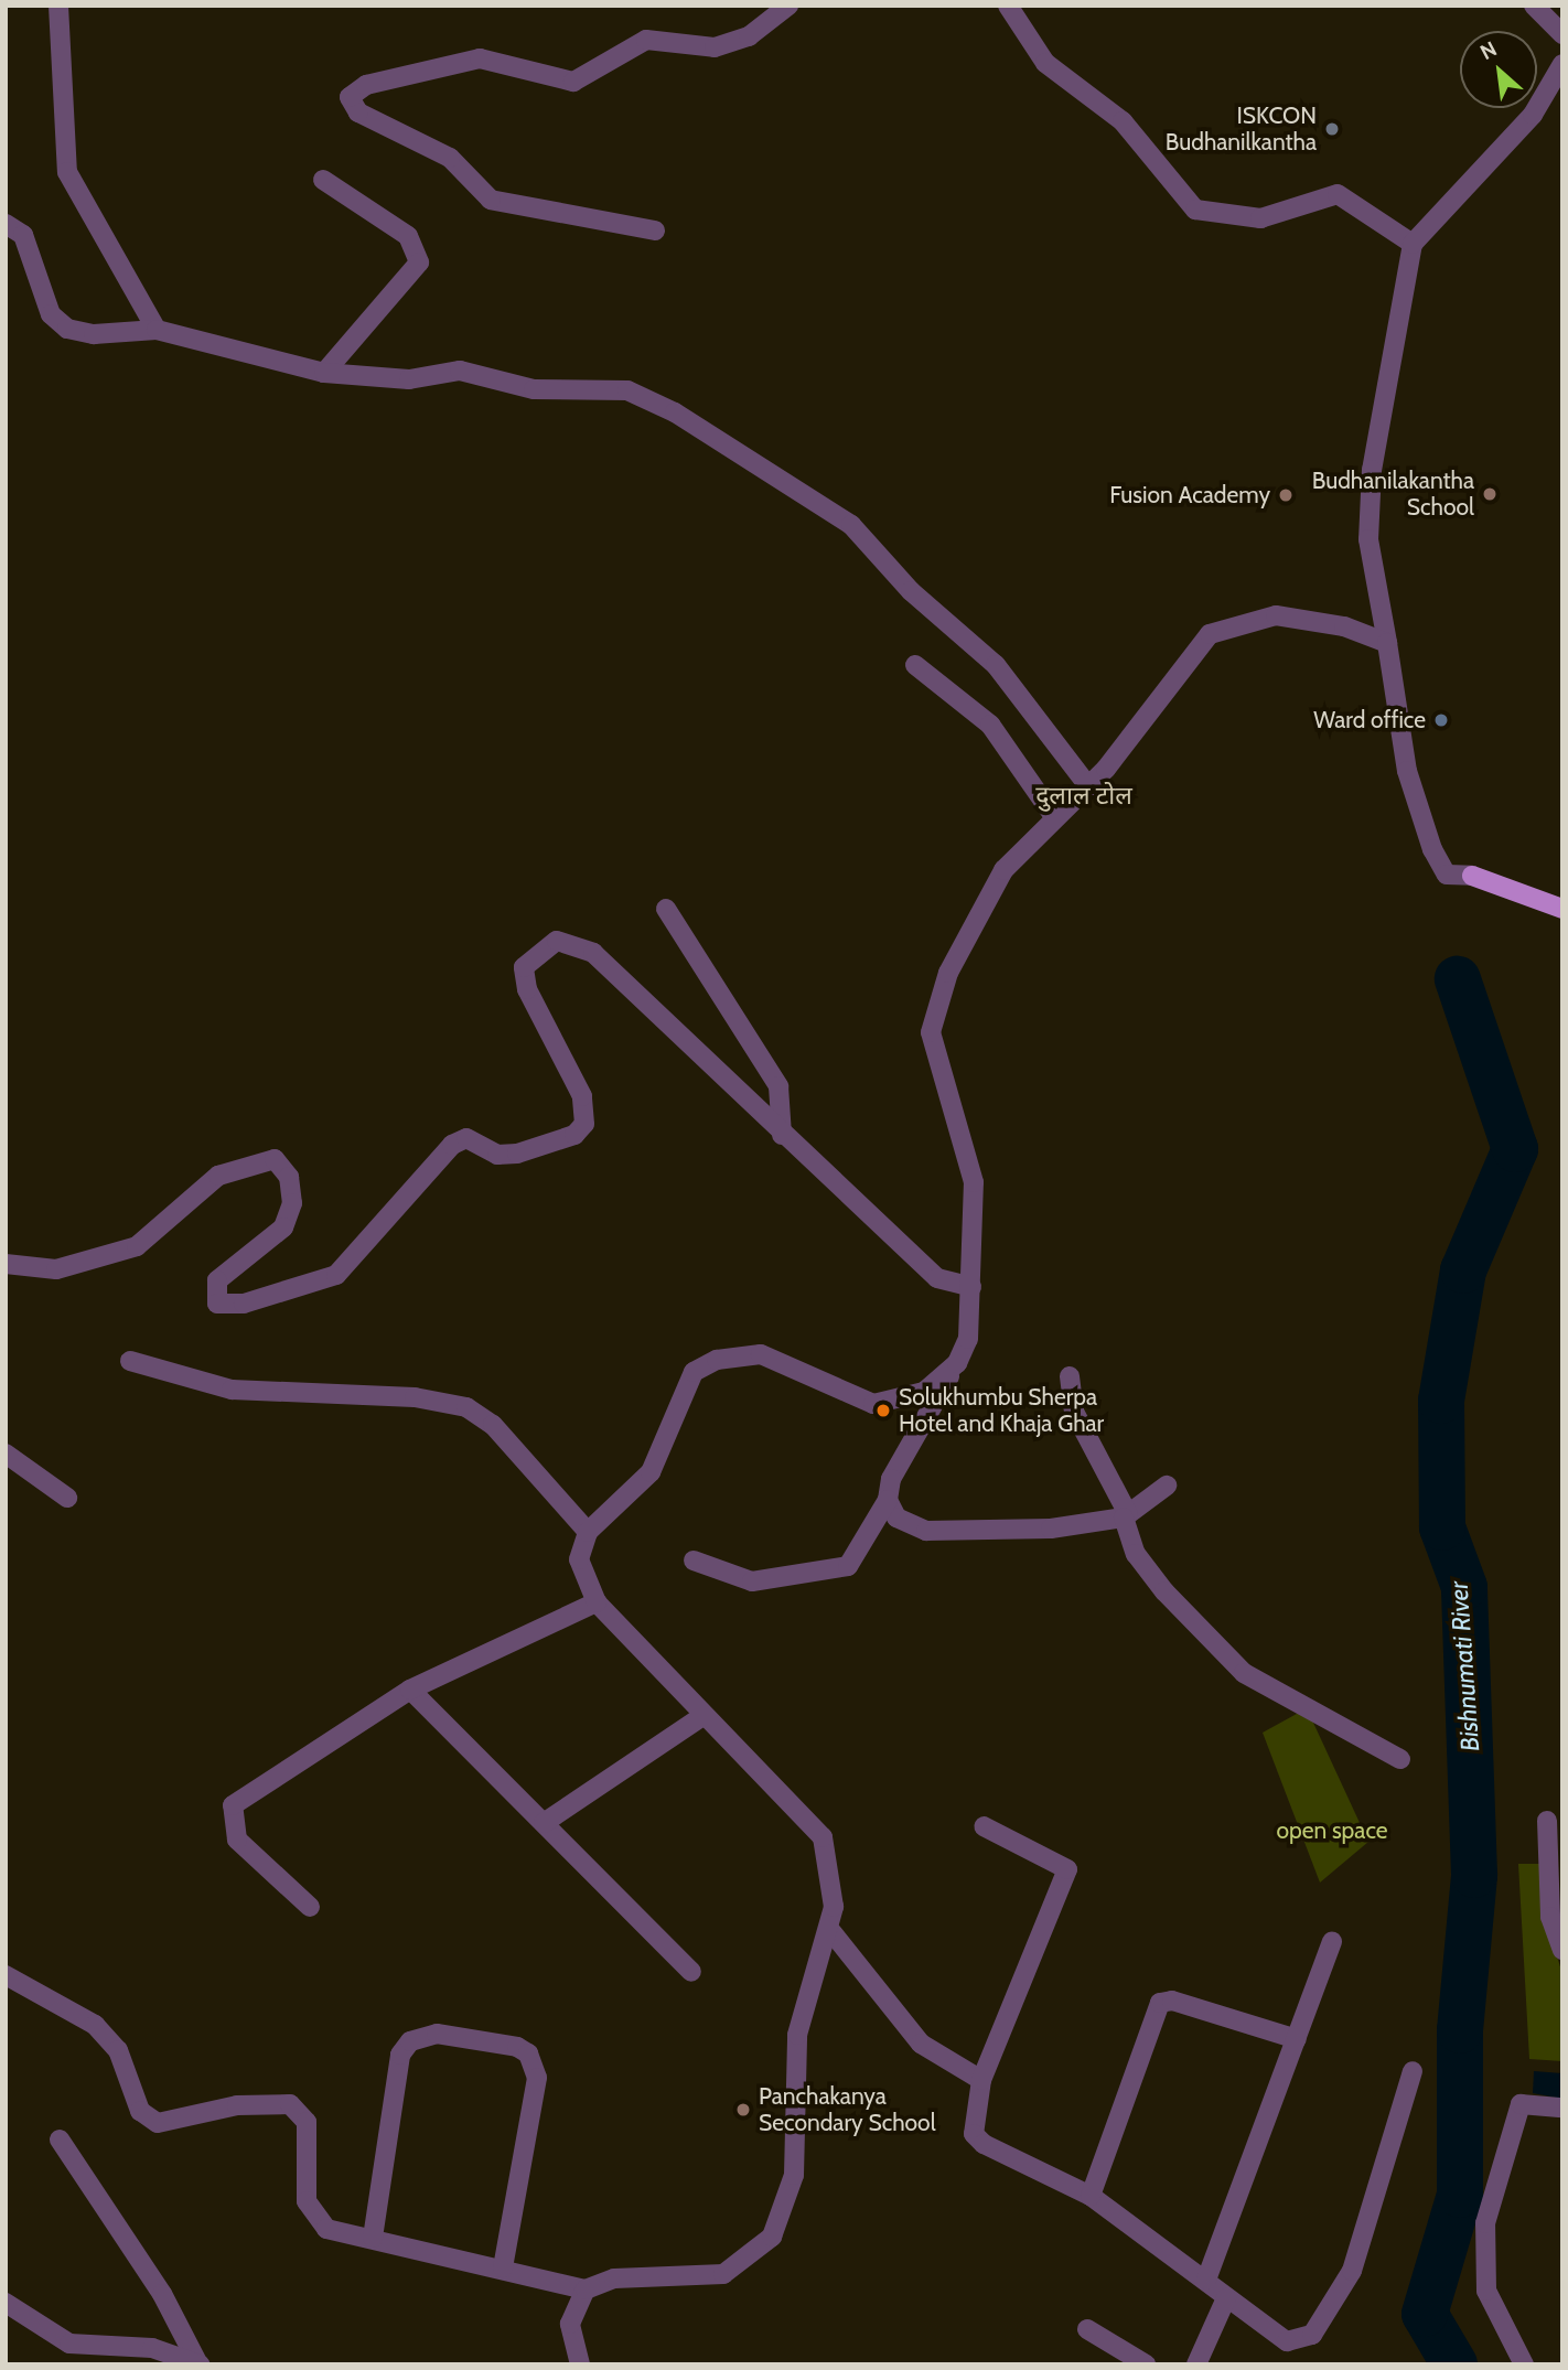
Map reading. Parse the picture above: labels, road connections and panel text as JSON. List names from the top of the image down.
{
  "districts": ["दुलाल टोल"],
  "water": ["Bishnumati River"],
  "parks": ["open space"],
  "places": [
    "ISKCON Budhanilkantha",
    "Budhanilakantha School",
    "Fusion Academy",
    "Ward office",
    "Solukhumbu Sherpa Hotel and Khaja Ghar",
    "Panchakanya Secondary School"
  ],
  "north": "top left"
}
